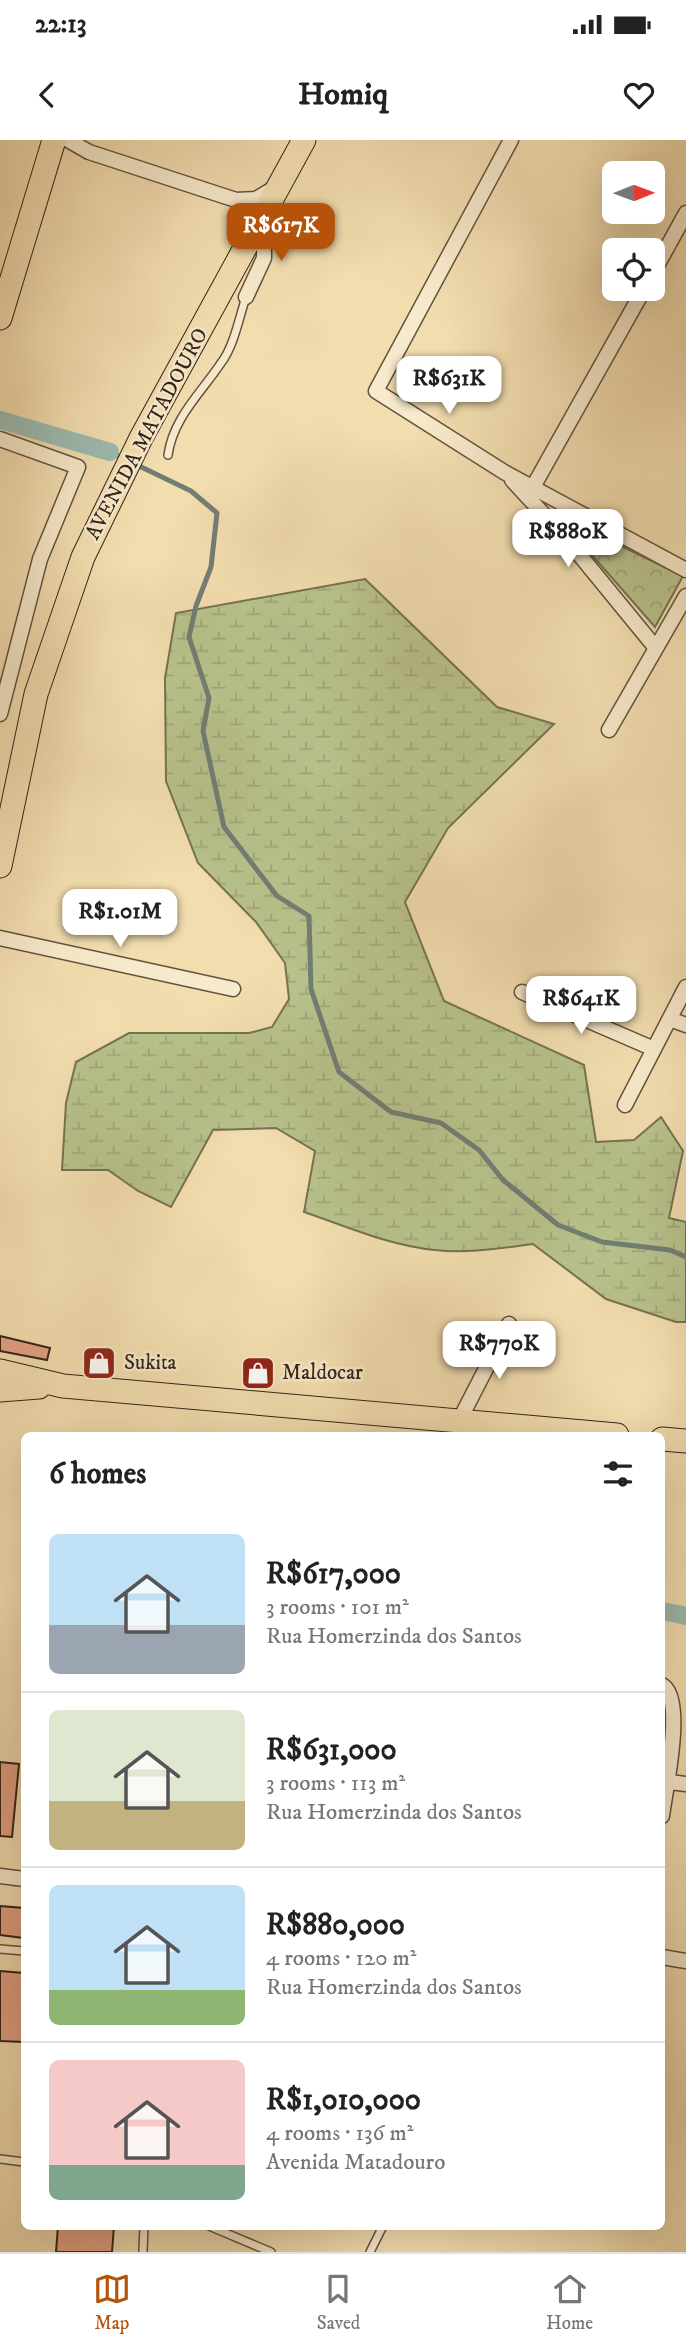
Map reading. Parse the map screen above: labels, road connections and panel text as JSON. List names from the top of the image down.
{
  "streets": {
    "main road": ["AVENIDA MATADOURO"]
  },
  "places": {
    "shop": ["Sukita", "Maldocar"]
  },
  "north": "right",
  "page": {
    "status": "22:13",
    "header": "Homiq",
    "price": [
      "R$617K",
      "R$631K",
      "R$880K",
      "R$1.01M",
      "R$641K",
      "R$770K"
    ],
    "heading": "6 homes",
    "list": [
      {
        "name": "R$617,000",
        "note": "3 rooms · 101 m² · Rua Homerzinda dos Santos"
      },
      {
        "name": "R$631,000",
        "note": "3 rooms · 113 m² · Rua Homerzinda dos Santos"
      },
      {
        "name": "R$880,000",
        "note": "4 rooms · 120 m² · Rua Homerzinda dos Santos"
      },
      {
        "name": "R$1,010,000",
        "note": "4 rooms · 136 m² · Avenida Matadouro"
      }
    ],
    "tabs": ["Map", "Saved", "Home"]
  }
}
